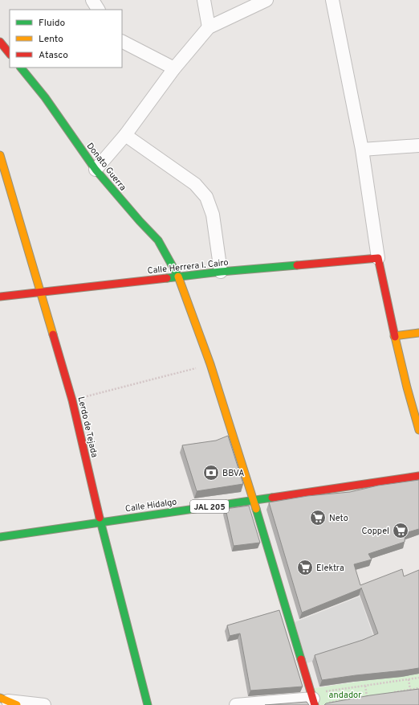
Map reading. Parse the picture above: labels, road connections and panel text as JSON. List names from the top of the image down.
{
  "streets": {
    "street": [
      "Donato Guerra",
      "Calle Herrera I. Cairo",
      "Lerdo de Tejada",
      "Calle Hidalgo",
      "JAL 205"
    ]
  },
  "crossings": [
    ["Donato Guerra", "Calle Herrera I. Cairo"],
    ["Donato Guerra", "Calle Hidalgo"],
    ["Calle Herrera I. Cairo", "Lerdo de Tejada"],
    ["Lerdo de Tejada", "Calle Hidalgo"]
  ],
  "parks": ["andador"],
  "places": {
    "bank": ["BBVA"],
    "supermarket": ["Neto", "Coppel", "Elektra"]
  },
  "legend": ["Fluido", "Lento", "Atasco"]
}
